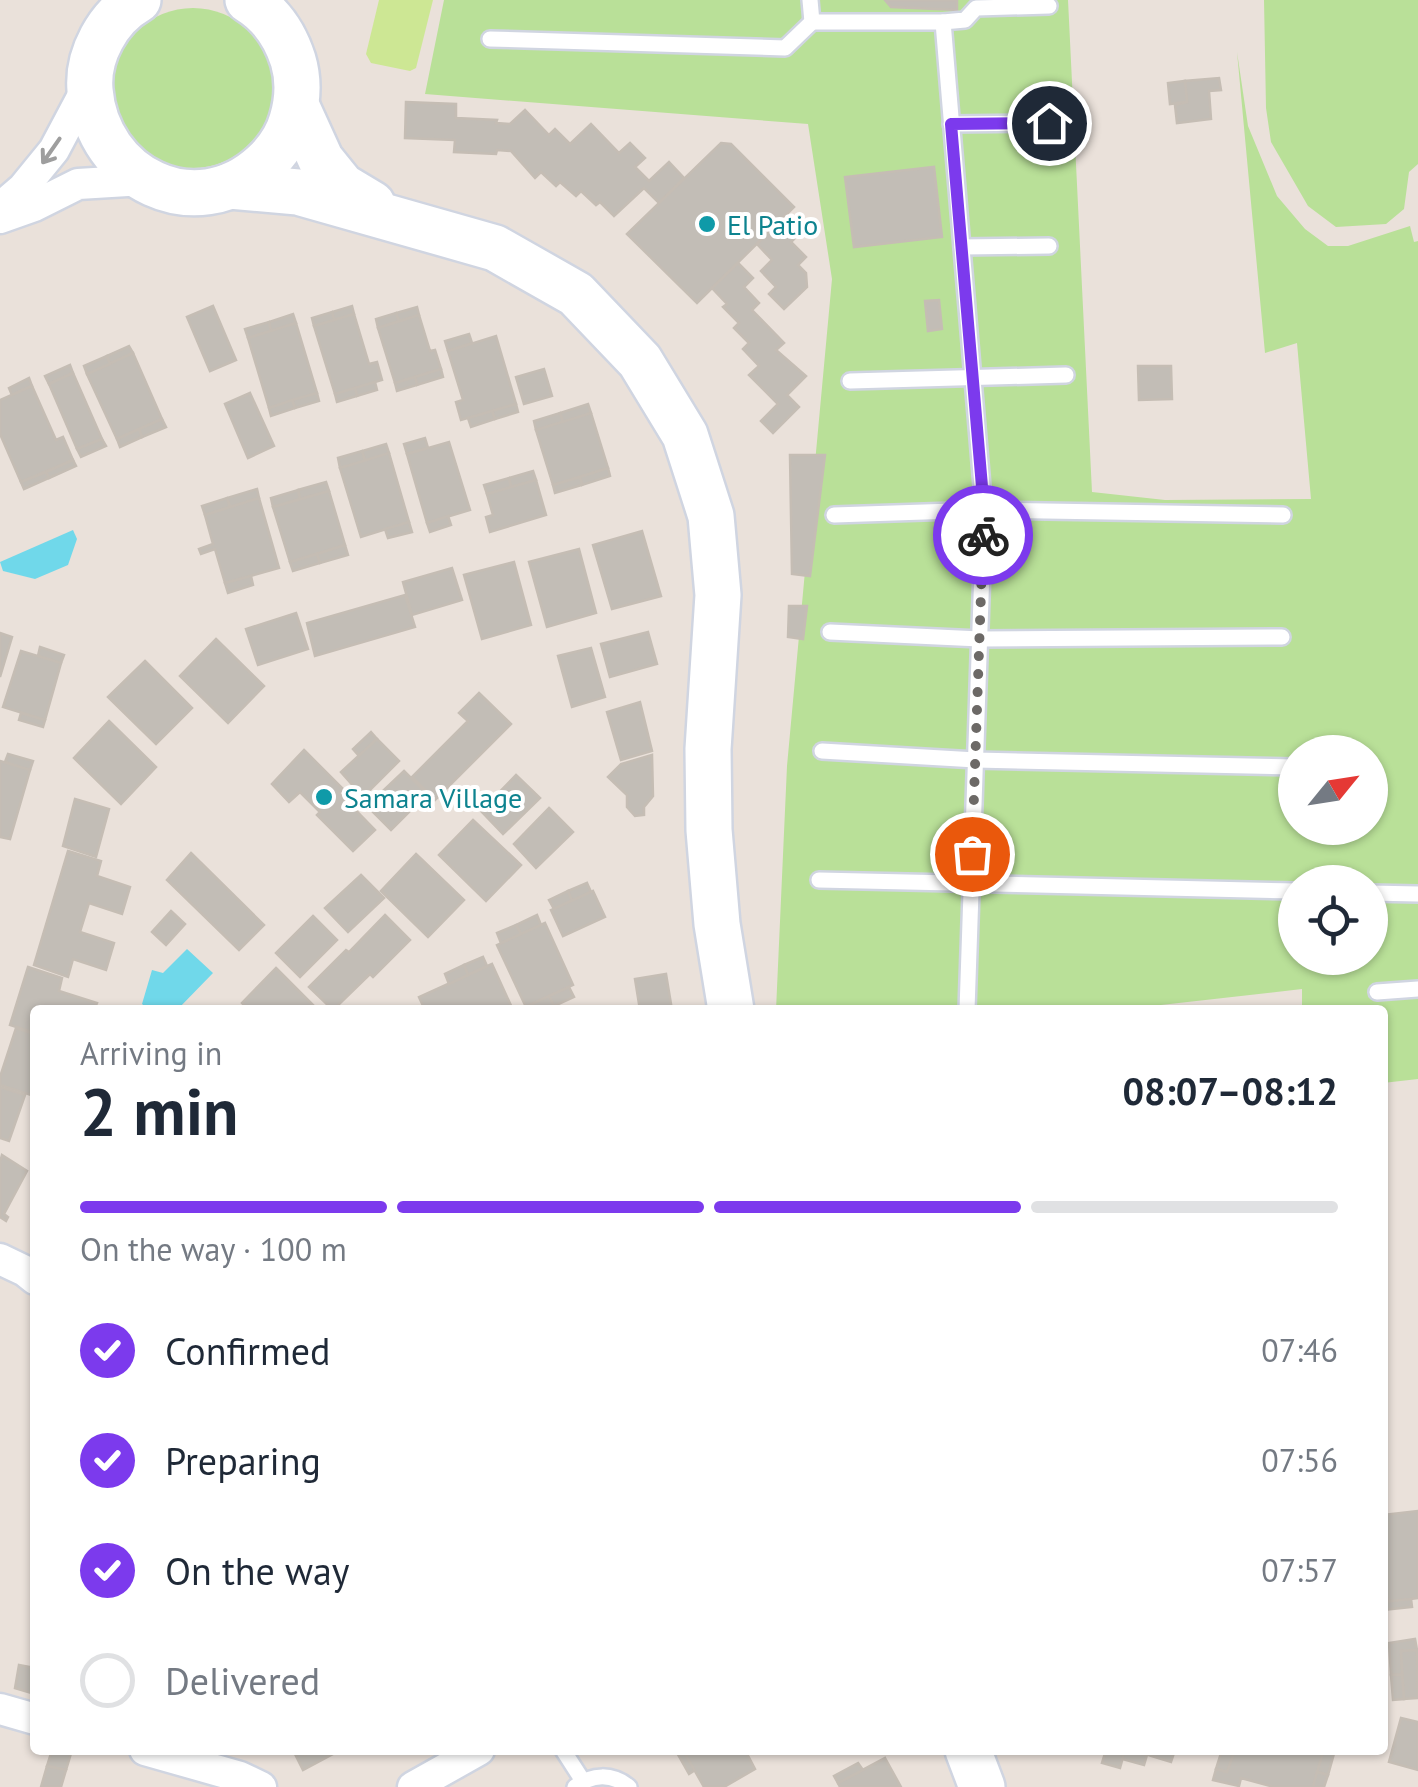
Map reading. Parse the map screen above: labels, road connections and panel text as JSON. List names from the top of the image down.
{
  "places": ["El Patio", "Samara Village"],
  "north": "top right",
  "page": {
    "heading": ["2 min", "Arriving in", "08:07–08:12"],
    "bar": "On the way · 100 m",
    "list": [
      ["Confirmed", "07:46"],
      ["Preparing", "07:56"],
      ["On the way", "07:57"],
      "Delivered"
    ]
  }
}
